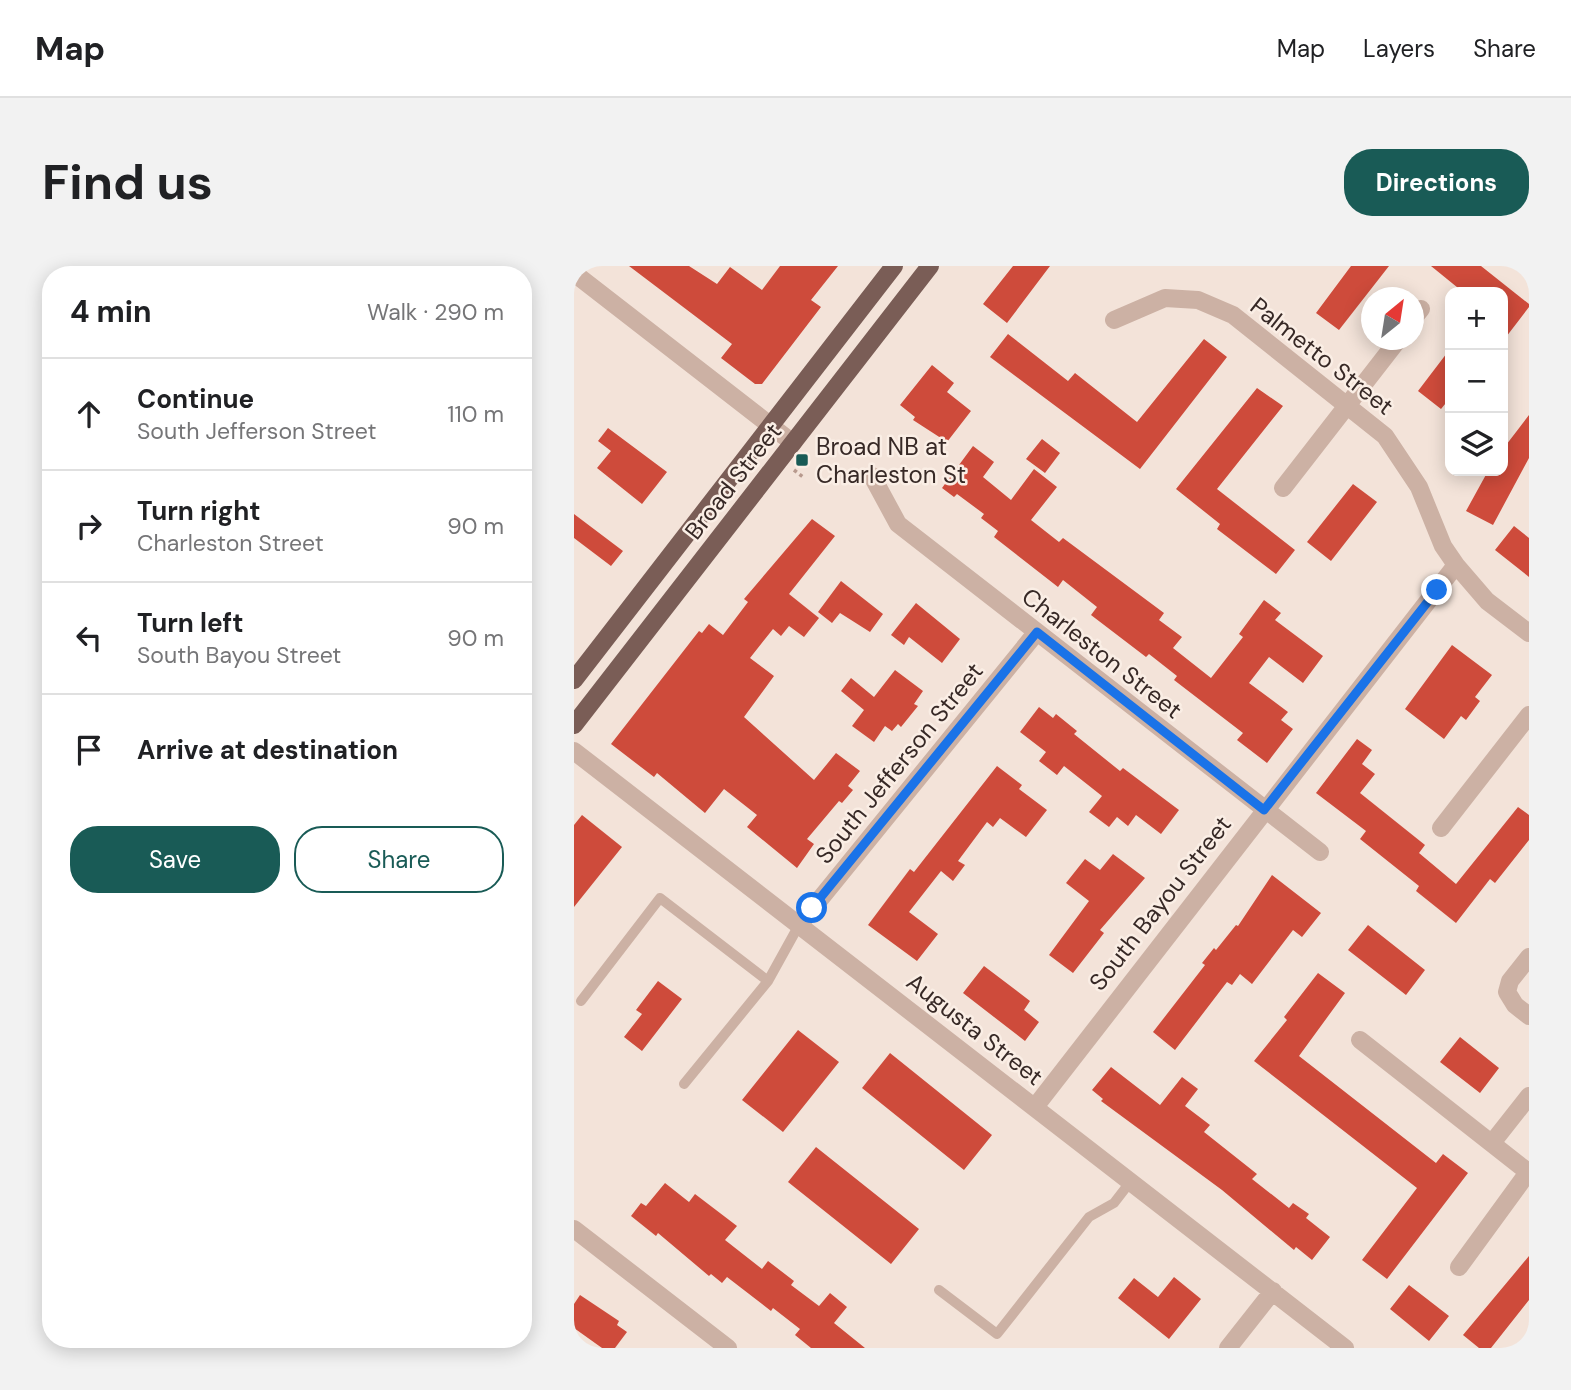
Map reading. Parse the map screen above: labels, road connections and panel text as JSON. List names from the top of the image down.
{
  "streets": {
    "main road": ["Broad Street"],
    "street": [
      "Palmetto Street",
      "Charleston Street",
      "South Jefferson Street",
      "South Bayou Street",
      "Augusta Street"
    ]
  },
  "crossings": [
    ["Palmetto Street", "South Bayou Street"],
    ["Charleston Street", "South Jefferson Street"],
    ["Charleston Street", "South Bayou Street"],
    ["South Jefferson Street", "Augusta Street"],
    ["South Bayou Street", "Augusta Street"]
  ],
  "places": {
    "transit": ["Broad NB at Charleston St"]
  },
  "north": "top right",
  "page": {
    "header": "Map",
    "nav": ["Map", "Layers", "Share"],
    "buttons": [
      "Directions",
      ["Save", "Share"]
    ],
    "title": "Find us",
    "heading": ["4 min", "Walk · 290 m"],
    "map_buttons": ["+", "−"],
    "list": [
      ["Continue", "South Jefferson Street", "110 m"],
      ["Turn right", "Charleston Street", "90 m"],
      ["Turn left", "South Bayou Street", "90 m"],
      "Arrive at destination"
    ]
  }
}
